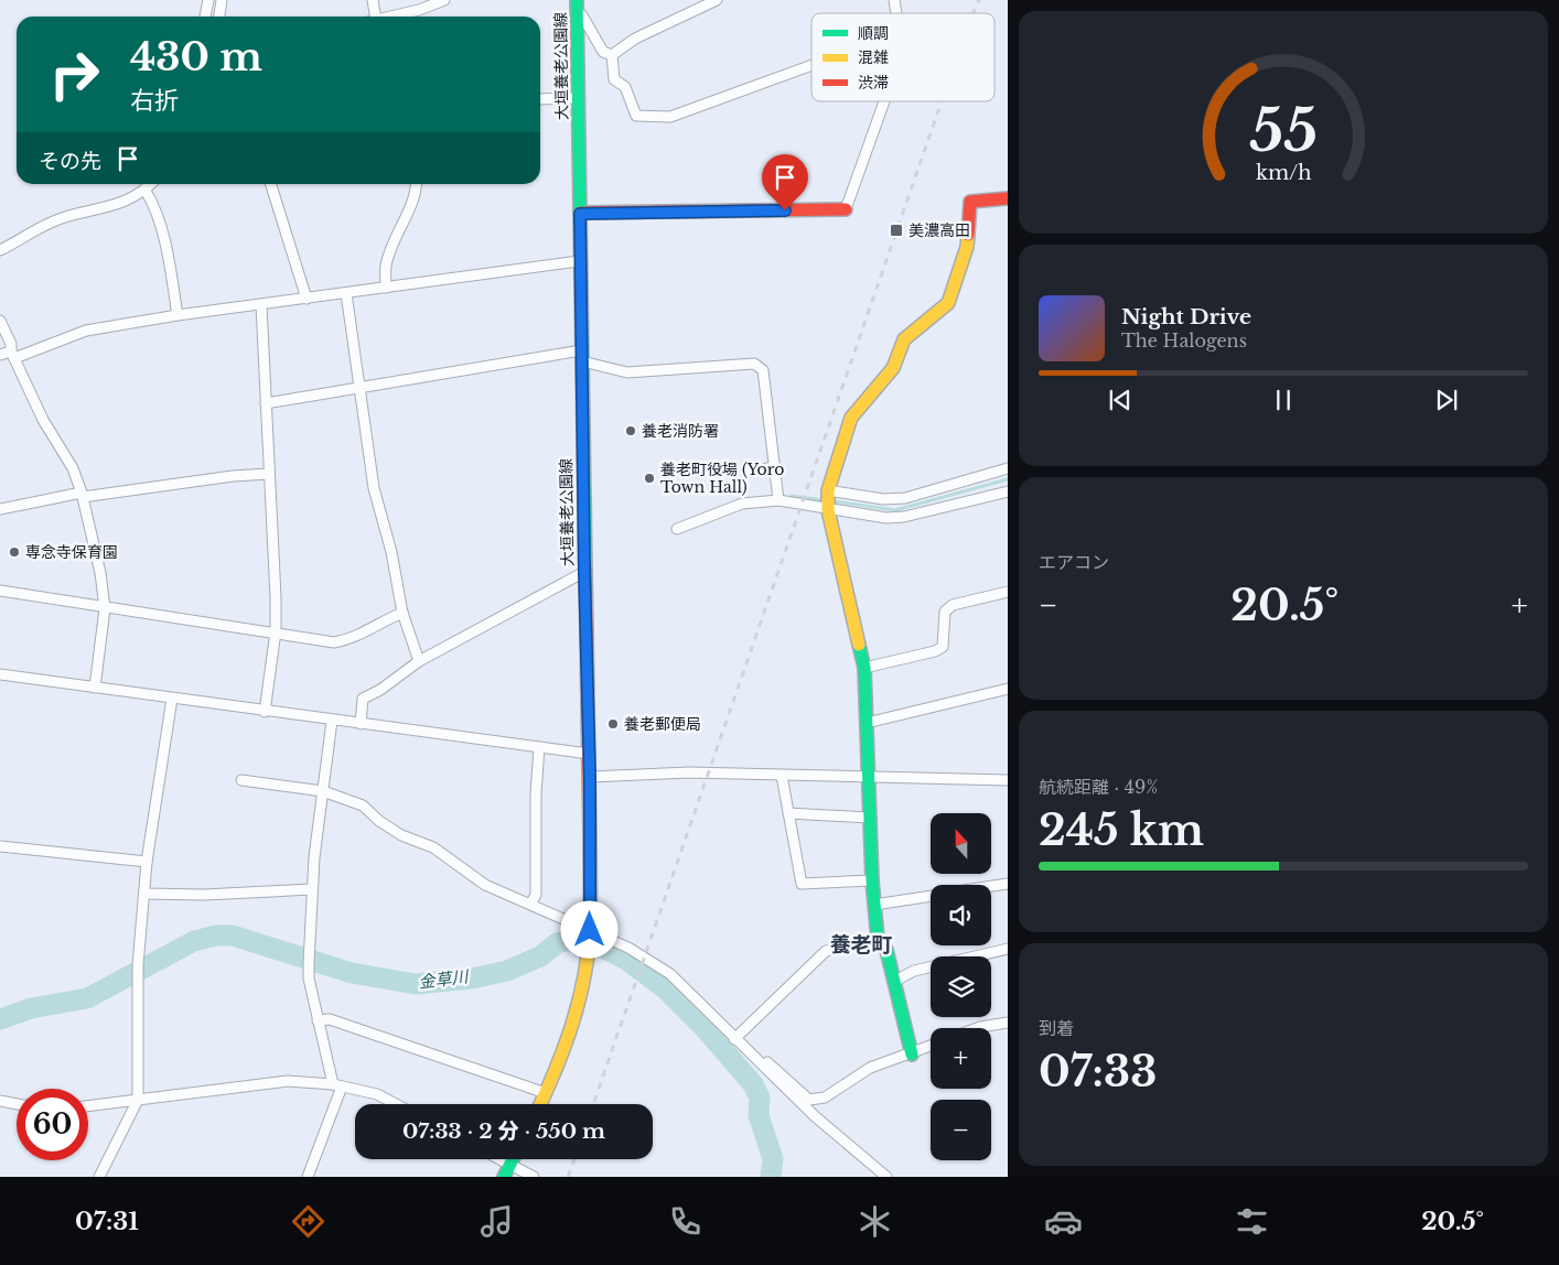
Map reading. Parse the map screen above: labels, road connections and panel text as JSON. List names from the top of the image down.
{
  "streets": {
    "street": ["大垣養老公園線"]
  },
  "districts": ["養老町"],
  "water": ["金草川"],
  "places": {
    "transit": ["美濃高田"],
    "other": [
      "養老消防署",
      "養老町役場 (Yoro Town Hall)",
      "専念寺保育園",
      "養老郵便局"
    ]
  },
  "legend": ["順調", "混雑", "渋滞"],
  "north": "top",
  "page": {
    "turn": ["430 m", "右折"],
    "then": "その先",
    "song": ["Night Drive", "The Halogens"],
    "tile": [
      "エアコン",
      ["航続距離 · 49%", "245 km"],
      ["到着", "07:33"]
    ],
    "heat": ["−", "20.5°", "+"],
    "map_buttons": ["+", "−"],
    "limit": "60",
    "trip": "07:33 · 2 分 · 550 m",
    "tabs": ["07:31", "20.5°"],
    "gauge": ["55", "km/h"]
  }
}
